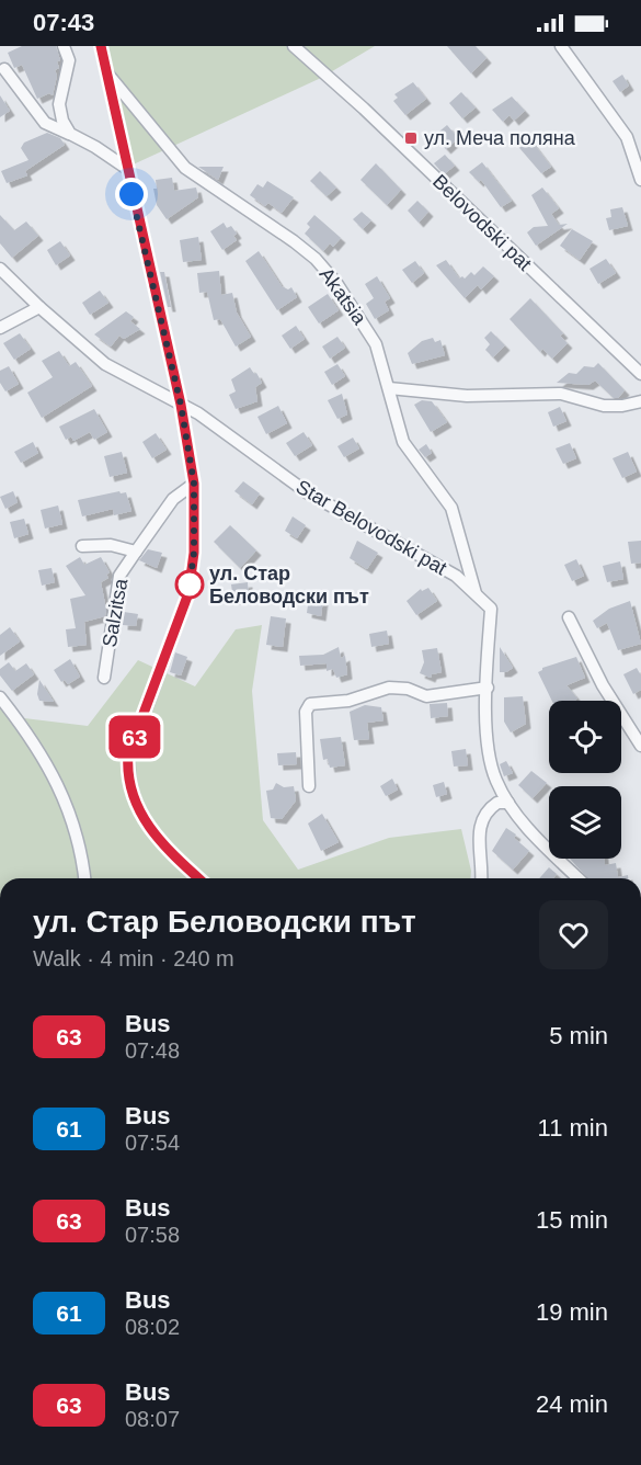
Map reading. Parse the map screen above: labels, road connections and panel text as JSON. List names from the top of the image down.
{
  "streets": {
    "street": [
      "Belovodski pat",
      "Akatsia",
      "Star Belovodski pat",
      "Salzitsa"
    ]
  },
  "crossings": [
    ["Akatsia", "Star Belovodski pat"]
  ],
  "places": {
    "transit": ["ул. Меча поляна"],
    "other": ["ул. Стар Беловодски път"]
  },
  "lines": ["bus line 63"],
  "page": {
    "status": "07:43",
    "on_map": "63",
    "heading": ["ул. Стар Беловодски път", "Walk · 4 min · 240 m"],
    "list": [
      {
        "mark": "63",
        "name": "Bus",
        "note": "07:48",
        "value": "5 min"
      },
      {
        "mark": "61",
        "name": "Bus",
        "note": "07:54",
        "value": "11 min"
      },
      {
        "mark": "63",
        "name": "Bus",
        "note": "07:58",
        "value": "15 min"
      },
      {
        "mark": "61",
        "name": "Bus",
        "note": "08:02",
        "value": "19 min"
      },
      {
        "mark": "63",
        "name": "Bus",
        "note": "08:07",
        "value": "24 min"
      }
    ]
  }
}
